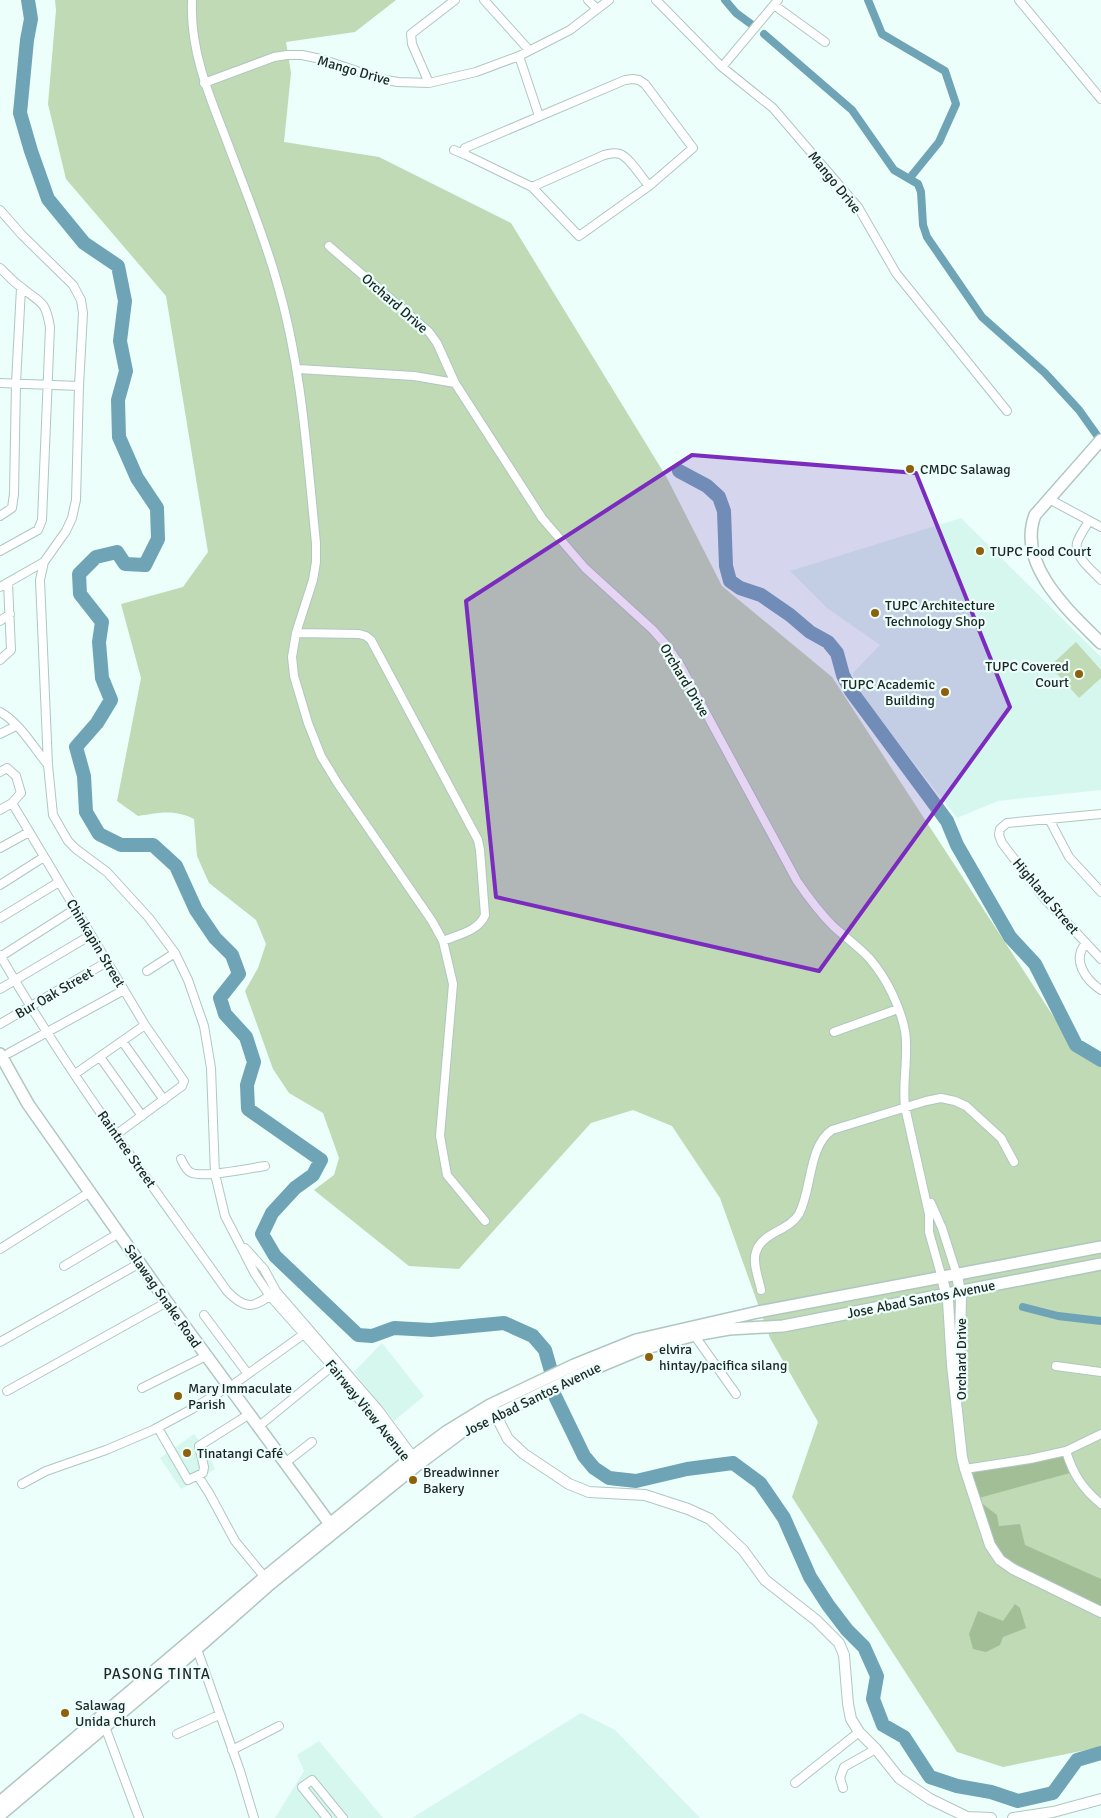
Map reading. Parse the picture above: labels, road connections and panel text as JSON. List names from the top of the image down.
{
  "streets": {
    "main road": ["Salawag Snake Road", "Jose Abad Santos Avenue"],
    "street": [
      "Mango Drive",
      "Orchard Drive",
      "Highland Street",
      "Chinkapin Street",
      "Bur Oak Street",
      "Raintree Street",
      "Fairway View Avenue"
    ]
  },
  "crossings": [
    ["Orchard Drive", "Jose Abad Santos Avenue"],
    ["Chinkapin Street", "Bur Oak Street"],
    ["Bur Oak Street", "Raintree Street"],
    ["Raintree Street", "Fairway View Avenue"],
    ["Salawag Snake Road", "Jose Abad Santos Avenue"],
    ["Jose Abad Santos Avenue", "Fairway View Avenue"]
  ],
  "districts": ["PASONG TINTA"],
  "places": [
    "CMDC Salawag",
    "TUPC Food Court",
    "TUPC Architecture Technology Shop",
    "TUPC Covered Court",
    "TUPC Academic Building",
    "elvira hintay/pacifica silang",
    "Mary Immaculate Parish",
    "Tinatangi Café",
    "Breadwinner Bakery",
    "Salawag Unida Church"
  ]
}
